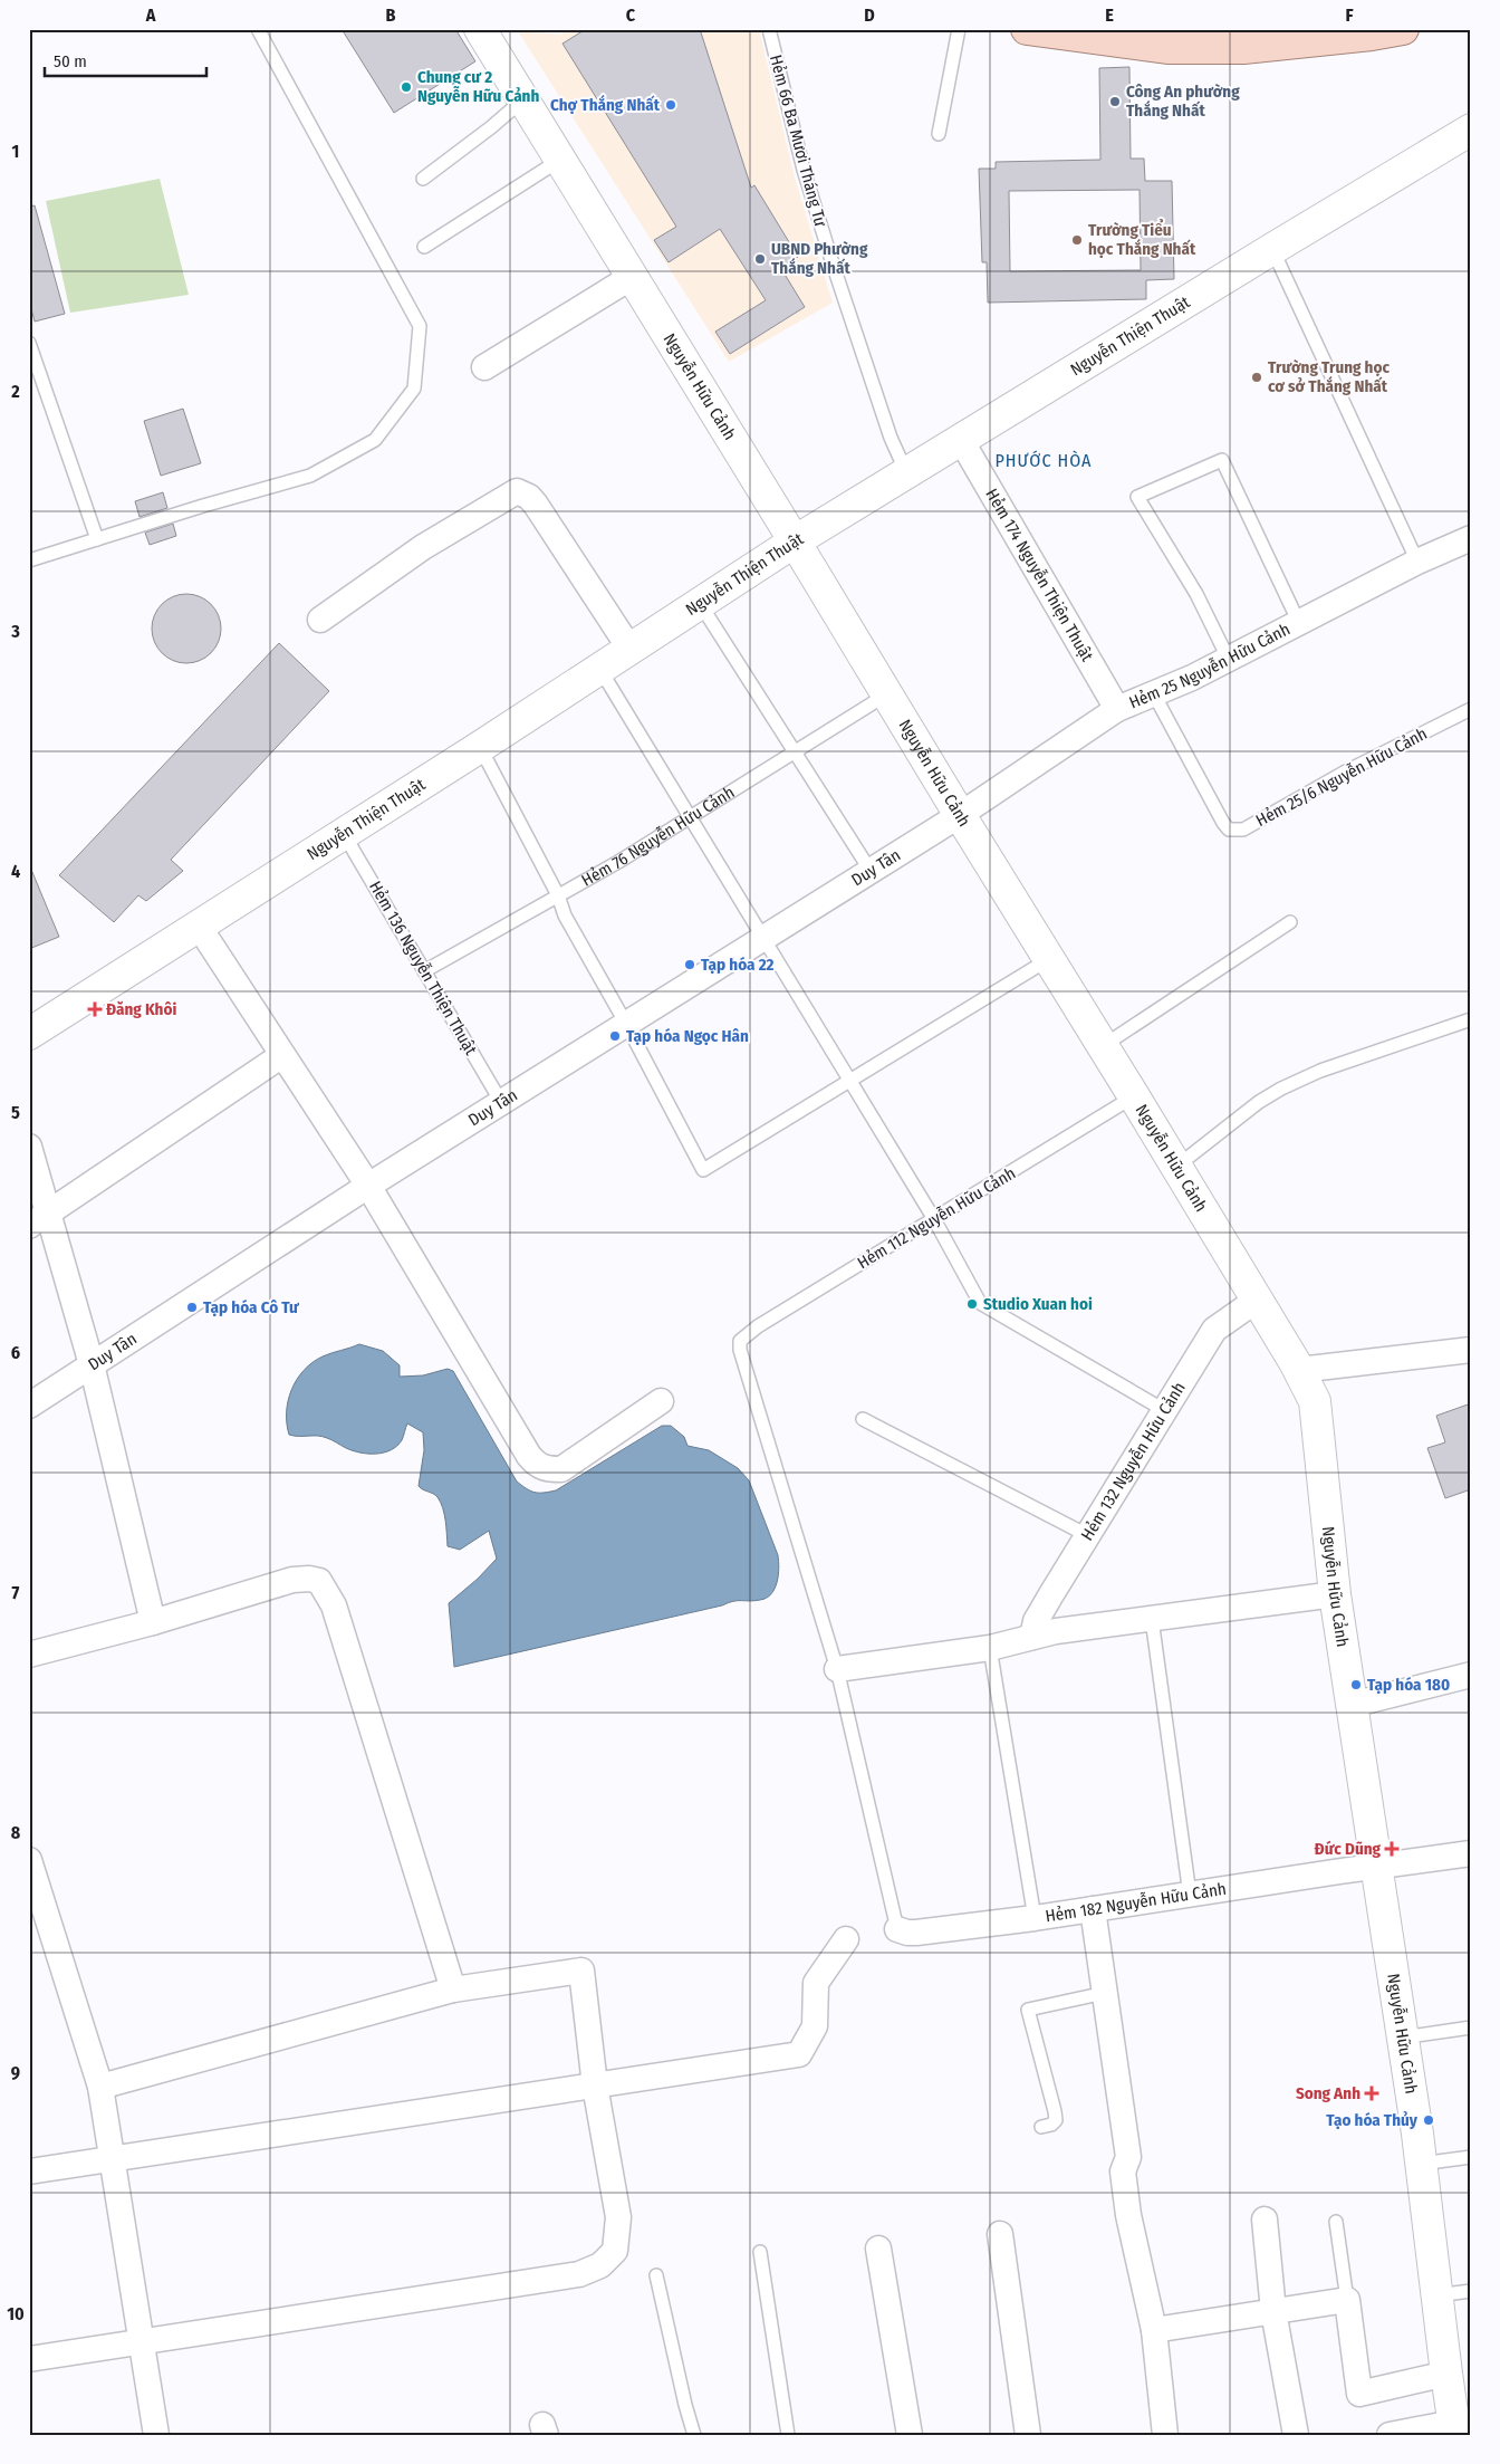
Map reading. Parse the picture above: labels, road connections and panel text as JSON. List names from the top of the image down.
{
  "streets": {
    "street": [
      "Nguyễn Thiện Thuật",
      "Nguyễn Hữu Cảnh",
      "Hẻm 174 Nguyễn Thiện Thuật",
      "Hẻm 25 Nguyễn Hữu Cảnh",
      "Duy Tân",
      "Hẻm 132 Nguyễn Hữu Cảnh",
      "Hẻm 182 Nguyễn Hữu Cảnh"
    ],
    "lane": [
      "Hẻm 66 Ba Mươi Tháng Tư",
      "Hẻm 25/6 Nguyễn Hữu Cảnh",
      "Hẻm 76 Nguyễn Hữu Cảnh",
      "Hẻm 136 Nguyễn Thiện Thuật",
      "Hẻm 112 Nguyễn Hữu Cảnh"
    ]
  },
  "crossings": [
    ["Hẻm 66 Ba Mươi Tháng Tư", "Nguyễn Thiện Thuật"],
    ["Nguyễn Thiện Thuật", "Nguyễn Hữu Cảnh"],
    ["Nguyễn Thiện Thuật", "Hẻm 174 Nguyễn Thiện Thuật"],
    ["Nguyễn Thiện Thuật", "Hẻm 136 Nguyễn Thiện Thuật"],
    ["Nguyễn Hữu Cảnh", "Hẻm 25 Nguyễn Hữu Cảnh"],
    ["Nguyễn Hữu Cảnh", "Hẻm 76 Nguyễn Hữu Cảnh"],
    ["Nguyễn Hữu Cảnh", "Duy Tân"],
    ["Nguyễn Hữu Cảnh", "Hẻm 112 Nguyễn Hữu Cảnh"],
    ["Nguyễn Hữu Cảnh", "Hẻm 132 Nguyễn Hữu Cảnh"],
    ["Nguyễn Hữu Cảnh", "Hẻm 182 Nguyễn Hữu Cảnh"],
    ["Hẻm 174 Nguyễn Thiện Thuật", "Hẻm 25 Nguyễn Hữu Cảnh"],
    ["Hẻm 25 Nguyễn Hữu Cảnh", "Hẻm 25/6 Nguyễn Hữu Cảnh"],
    ["Hẻm 25 Nguyễn Hữu Cảnh", "Duy Tân"],
    ["Hẻm 76 Nguyễn Hữu Cảnh", "Hẻm 136 Nguyễn Thiện Thuật"],
    ["Duy Tân", "Hẻm 136 Nguyễn Thiện Thuật"]
  ],
  "districts": ["PHƯỚC HÒA"],
  "places": {
    "other": [
      "Chung cư 2 Nguyễn Hữu Cảnh",
      "Công An phường Thắng Nhất",
      "Chợ Thắng Nhất",
      "Trường Tiểu học Thắng Nhất",
      "UBND Phường Thắng Nhất",
      "Trường Trung học cơ sở Thắng Nhất",
      "Tạp hóa 22",
      "Tạp hóa Ngọc Hân",
      "Studio Xuan hoi",
      "Tạp hóa Cô Tư",
      "Tạp hóa 180",
      "Tạo hóa Thủy"
    ],
    "health": ["Đăng Khôi", "Đức Dũng", "Song Anh"]
  },
  "scale_bar": "50 m",
  "grid": {
    "columns": [
      "A",
      "B",
      "C",
      "D",
      "E",
      "F"
    ],
    "rows": [
      "1",
      "2",
      "3",
      "4",
      "5",
      "6",
      "7",
      "8",
      "9",
      "10"
    ]
  }
}
